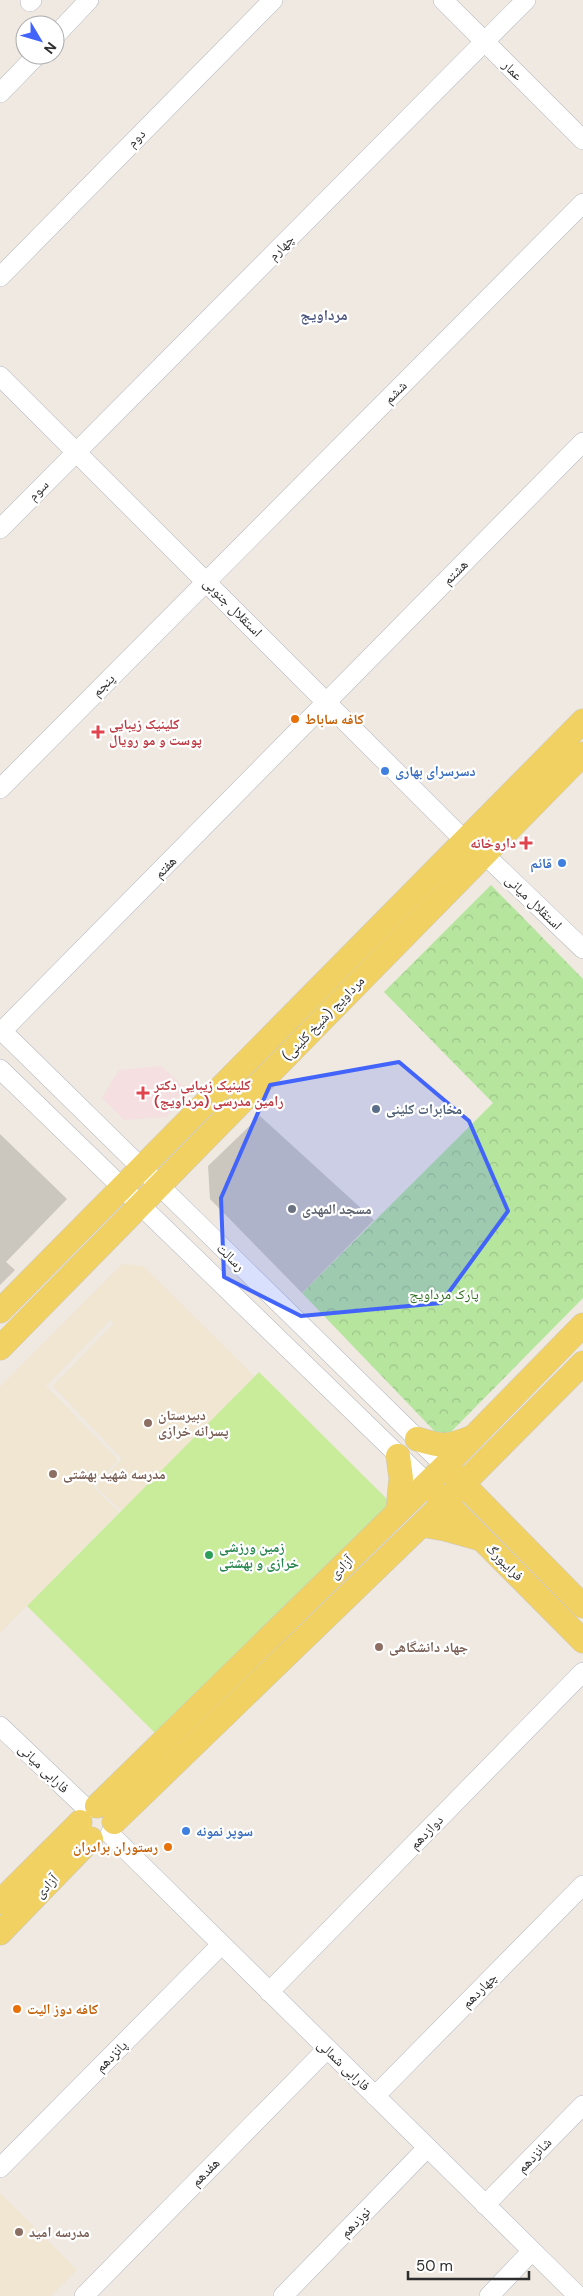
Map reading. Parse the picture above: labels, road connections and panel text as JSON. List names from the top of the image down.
{
  "streets": {
    "main road": [
      "مرداویج (شیخ کلینی)",
      "رسالت",
      "فرایبورگ",
      "آزادی"
    ],
    "street": [
      "عمار",
      "دوم",
      "چهارم",
      "ششم",
      "سوم",
      "هشتم",
      "استقلال جنوبی",
      "پنجم",
      "هفتم",
      "استقلال میانی",
      "فارابی میانی",
      "دوازدهم",
      "چهاردهم",
      "پانزدهم",
      "فارابی شمالی",
      "شانزدهم",
      "هفدهم",
      "نوزدهم"
    ]
  },
  "crossings": [
    ["عمار", "چهارم"],
    ["چهارم", "سوم"],
    ["چهارم", "استقلال جنوبی"],
    ["ششم", "استقلال جنوبی"],
    ["ششم", "پنجم"],
    ["سوم", "استقلال جنوبی"],
    ["هشتم", "استقلال جنوبی"],
    ["هشتم", "هفتم"],
    ["استقلال جنوبی", "پنجم"],
    ["استقلال جنوبی", "هفتم"],
    ["استقلال جنوبی", "مرداویج (شیخ کلینی)"],
    ["هفتم", "رسالت"],
    ["استقلال میانی", "مرداویج (شیخ کلینی)"],
    ["مرداویج (شیخ کلینی)", "رسالت"],
    ["رسالت", "فرایبورگ"],
    ["رسالت", "آزادی"],
    ["فرایبورگ", "آزادی"],
    ["آزادی", "فارابی میانی"],
    ["آزادی", "فارابی شمالی"],
    ["فارابی میانی", "فارابی شمالی"],
    ["دوازدهم", "فارابی شمالی"],
    ["چهاردهم", "فارابی شمالی"],
    ["پانزدهم", "فارابی شمالی"],
    ["فارابی شمالی", "شانزدهم"],
    ["فارابی شمالی", "هفدهم"],
    ["فارابی شمالی", "نوزدهم"]
  ],
  "districts": ["مرداویج"],
  "parks": ["پارک مرداویج"],
  "places": {
    "other": [
      "کافه ساباط",
      "دسرسرای بهاری",
      "قائم",
      "مخابرات کلینی",
      "مسجد المهدی",
      "دبیرستان پسرانه خرازی",
      "مدرسه شهید بهشتی",
      "زمین ورزشی خرازی و بهشتی",
      "جهاد دانشگاهی",
      "سوپر نمونه",
      "رستوران برادران",
      "کافه دوز الیت",
      "مدرسه امید"
    ],
    "health": ["کلینیک زیبایی پوست و مو رویال", "داروخانه", "کلینیک زیبایی دکتر رامین مدرسی (مرداویج)"]
  },
  "scale_bar": "50 m",
  "north": "bottom right"
}
